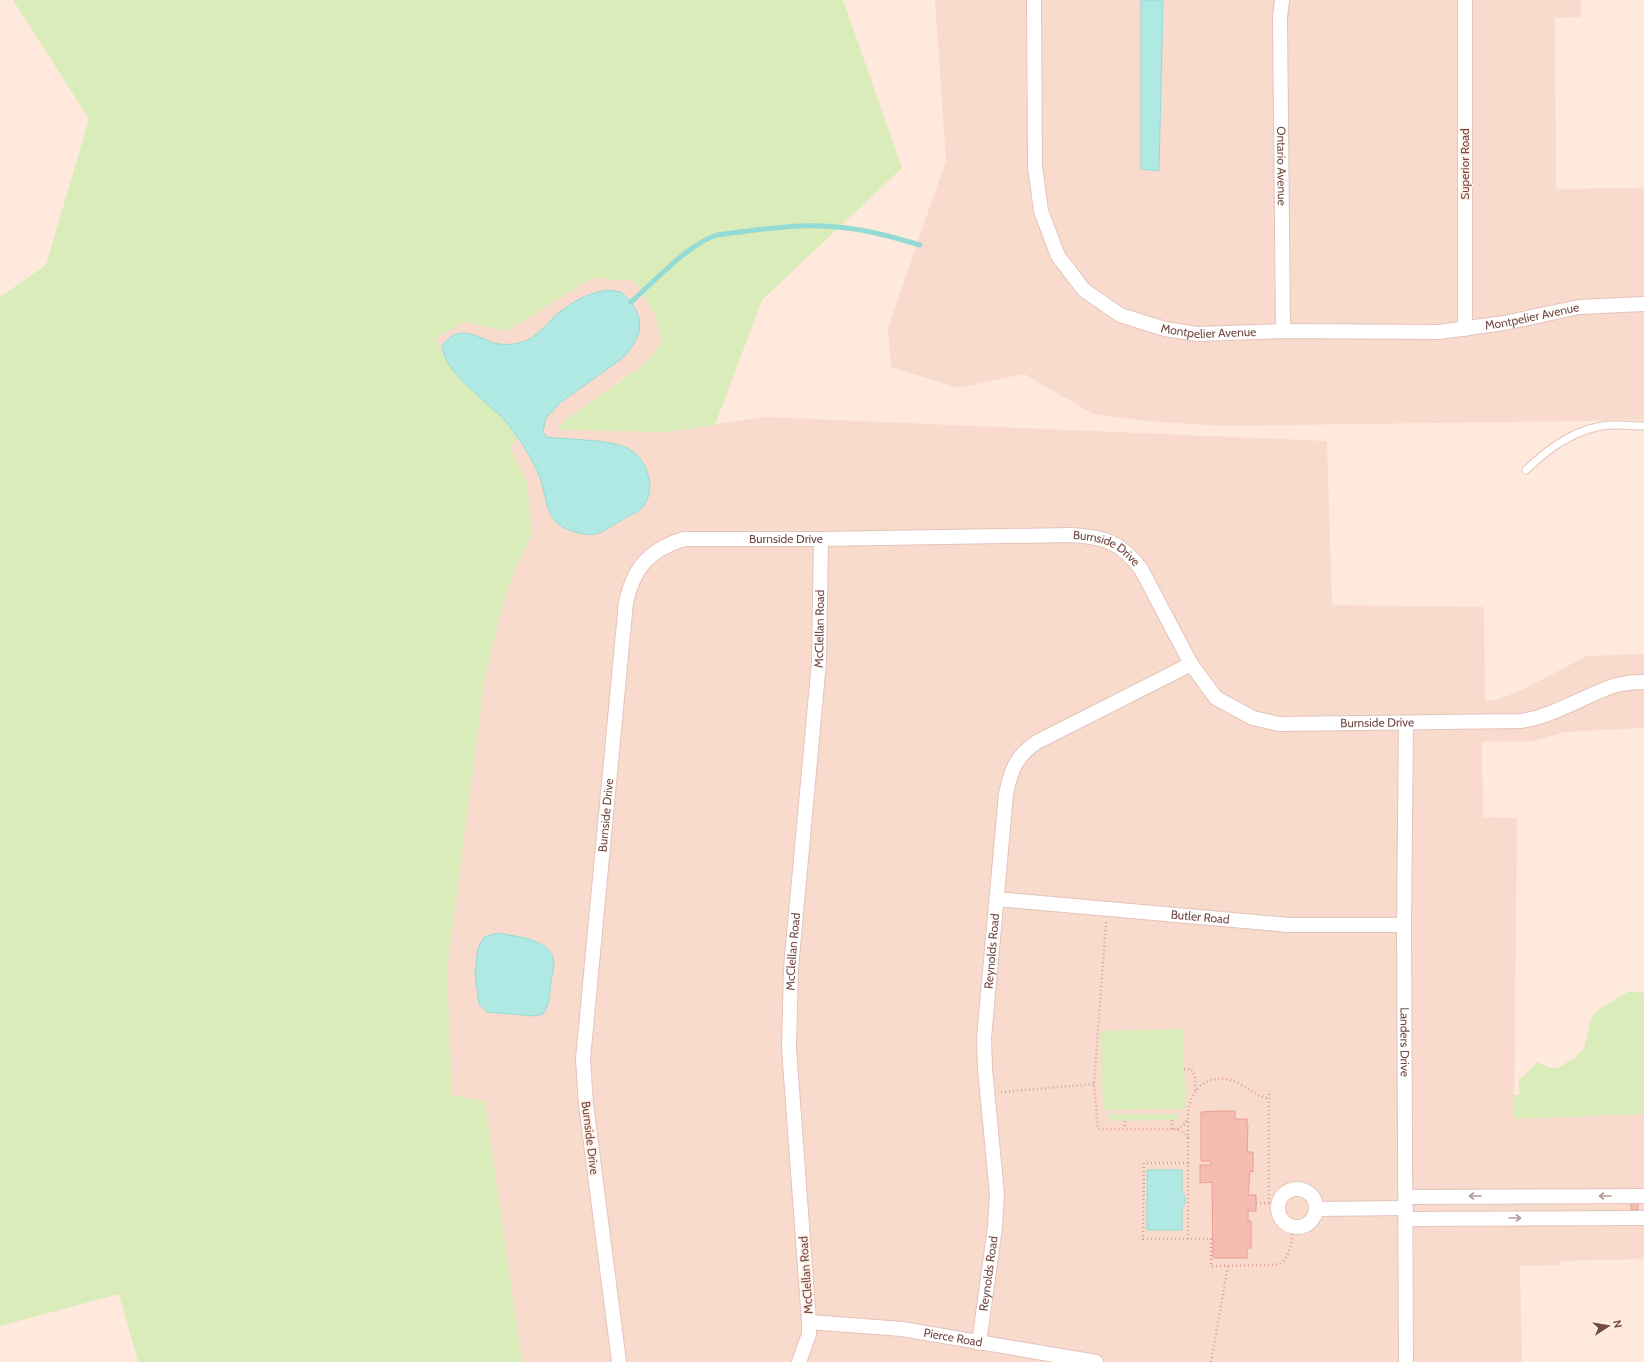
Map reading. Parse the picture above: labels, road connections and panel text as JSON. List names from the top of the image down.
{
  "streets": {
    "street": [
      "Superior Road",
      "Ontario Avenue",
      "Montpelier Avenue",
      "Burnside Drive",
      "McClellan Road",
      "Butler Road",
      "Reynolds Road",
      "Landers Drive",
      "Pierce Road"
    ]
  },
  "crossings": [
    ["Superior Road", "Montpelier Avenue"],
    ["Ontario Avenue", "Montpelier Avenue"],
    ["Burnside Drive", "McClellan Road"],
    ["Burnside Drive", "Reynolds Road"],
    ["Burnside Drive", "Landers Drive"],
    ["McClellan Road", "Pierce Road"],
    ["Butler Road", "Reynolds Road"],
    ["Butler Road", "Landers Drive"],
    ["Reynolds Road", "Pierce Road"]
  ],
  "north": "right"
}
